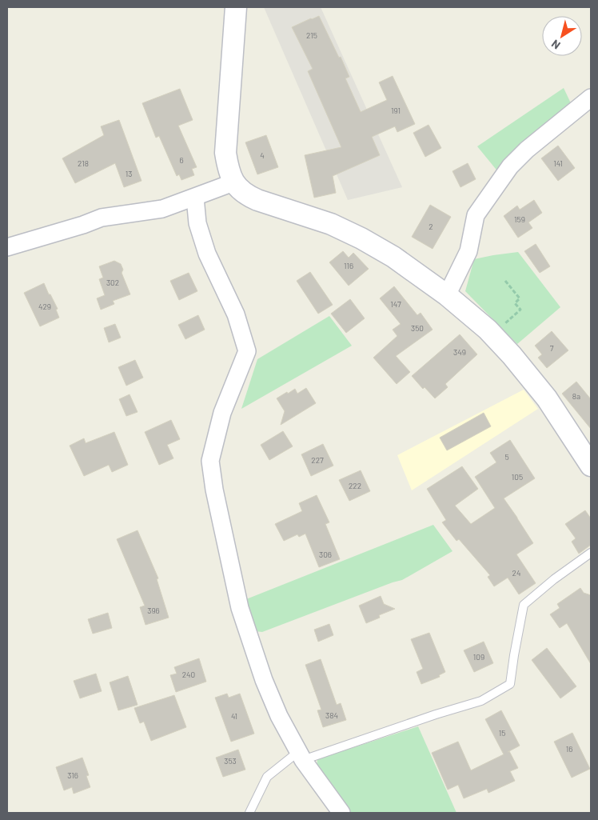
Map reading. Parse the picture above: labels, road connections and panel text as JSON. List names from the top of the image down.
{
  "house_numbers": [
    "215",
    "191",
    "4",
    "6",
    "218",
    "141",
    "13",
    "159",
    "2",
    "116",
    "302",
    "147",
    "429",
    "350",
    "7",
    "349",
    "8a",
    "5",
    "227",
    "105",
    "222",
    "306",
    "24",
    "396",
    "109",
    "240",
    "384",
    "41",
    "15",
    "16",
    "353",
    "316"
  ],
  "north": "bottom left"
}
